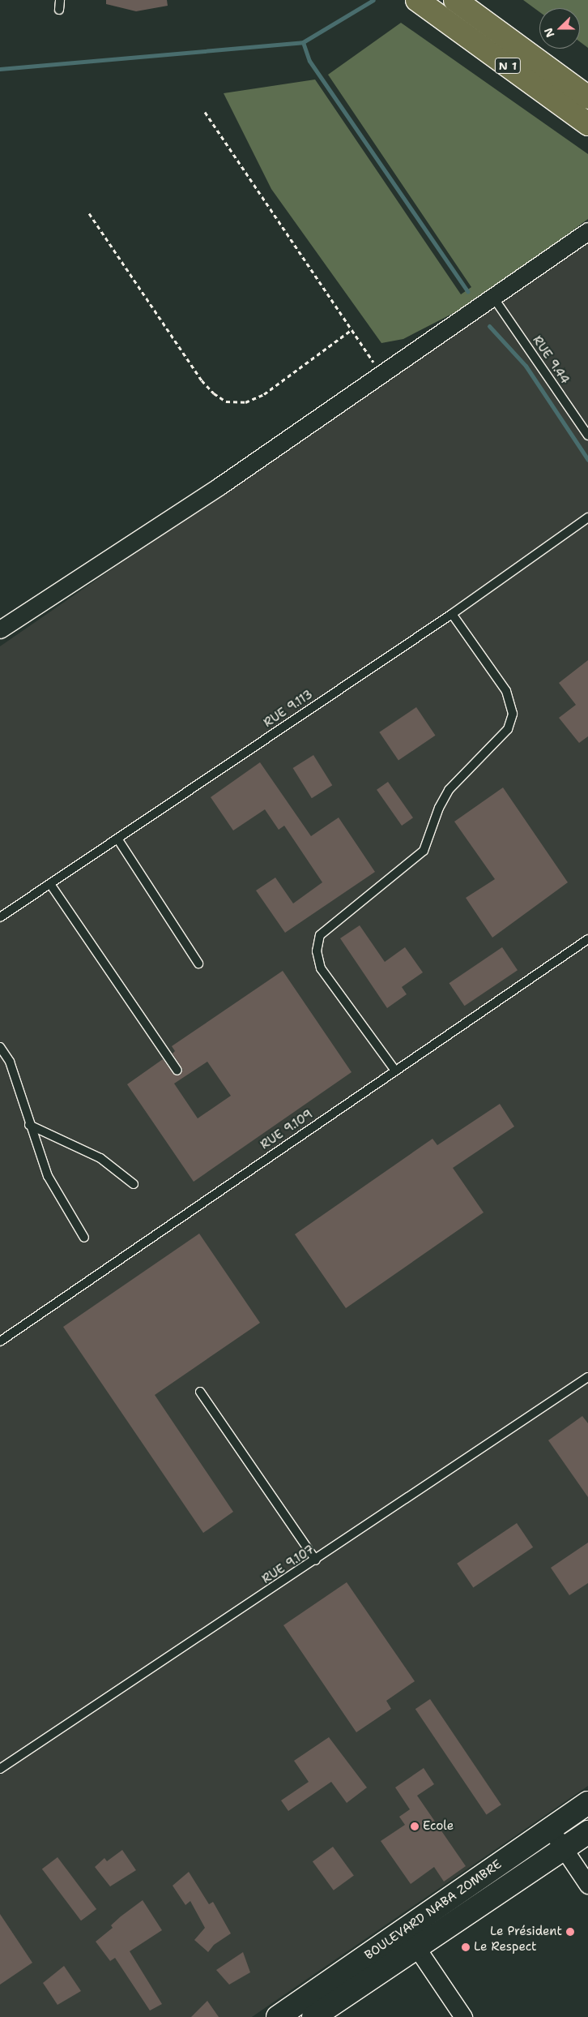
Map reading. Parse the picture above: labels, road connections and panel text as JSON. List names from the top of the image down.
{
  "streets": {
    "highway": ["N 1"],
    "main road": ["BOULEVARD NABA ZOMBRE"],
    "lane": [
      "RUE 9.44",
      "RUE 9.113",
      "RUE 9.109",
      "RUE 9.107"
    ]
  },
  "places": ["Ecole", "Le Président", "Le Respect"],
  "north": "left"
}
